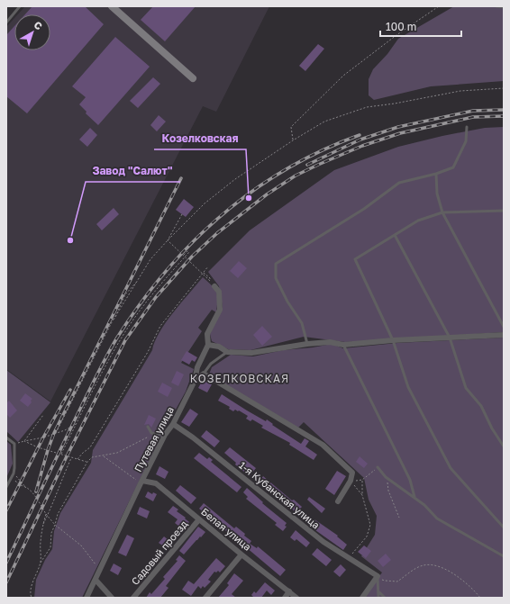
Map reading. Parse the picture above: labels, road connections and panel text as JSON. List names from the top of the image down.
{
  "streets": {
    "street": [
      "Путевая улица",
      "1-я Кубанская улица",
      "Белая улица",
      "Садовый проезд"
    ]
  },
  "crossings": [
    ["Путевая улица", "1-я Кубанская улица"],
    ["Путевая улица", "Белая улица"],
    ["Белая улица", "Садовый проезд"]
  ],
  "districts": ["КОЗЕЛКОВСКАЯ"],
  "places": ["Козелковская", "Завод \"Салют\""],
  "scale_bar": "100 m",
  "north": "top right"
}
